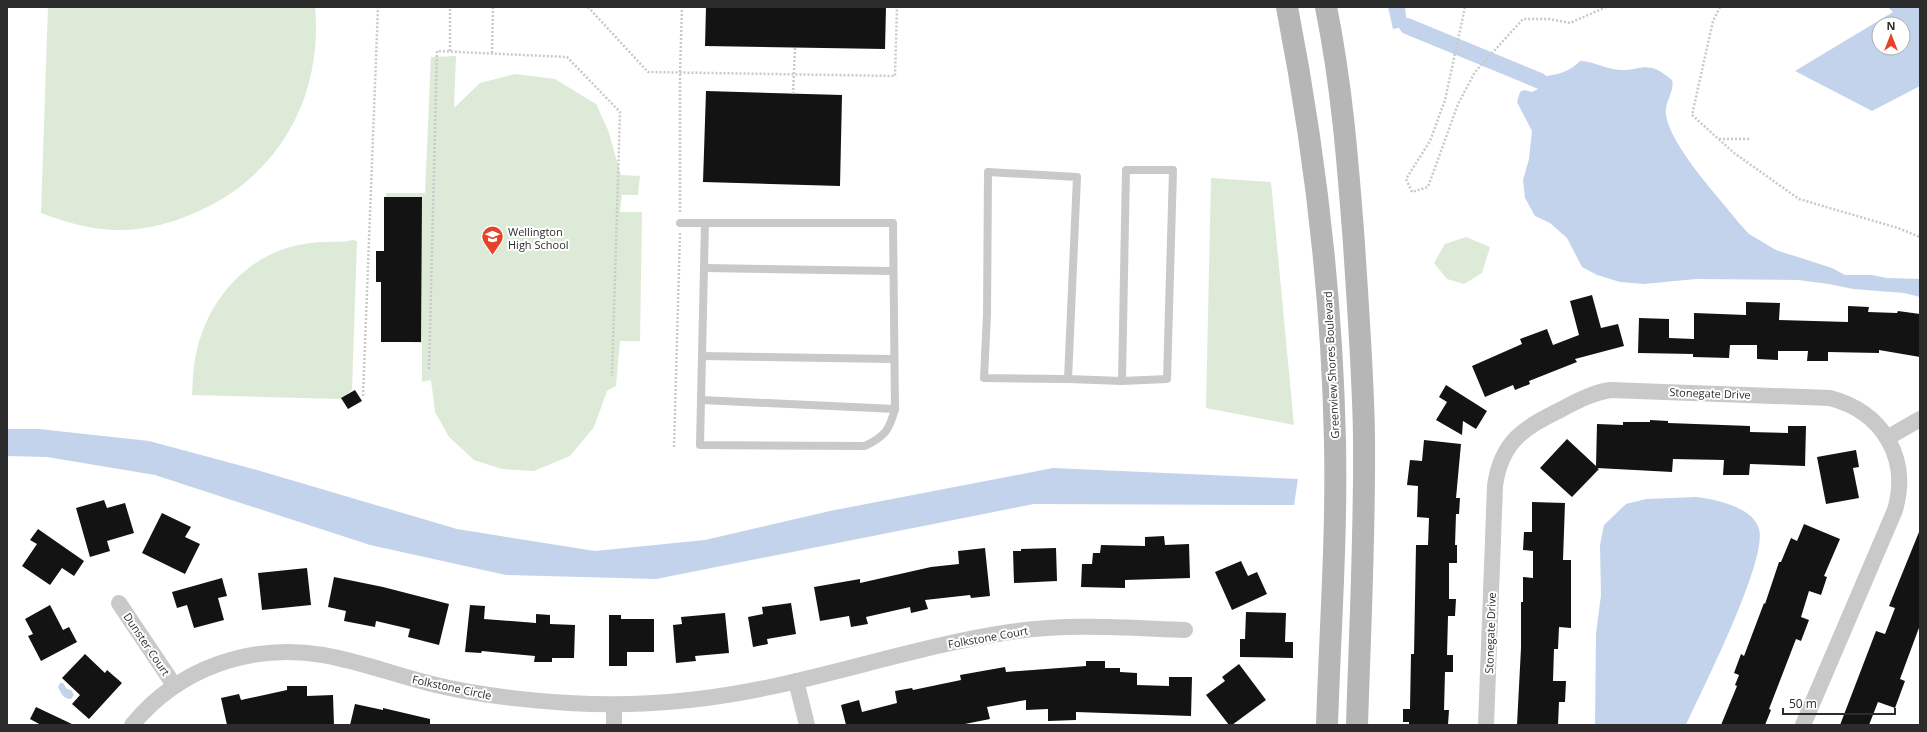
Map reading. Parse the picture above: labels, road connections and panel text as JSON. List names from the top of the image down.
{
  "streets": {
    "street": [
      "Greenview Shores Boulevard",
      "Stonegate Drive",
      "Folkstone Court",
      "Dunster Court",
      "Folkstone Circle"
    ]
  },
  "crossings": [
    ["Folkstone Court", "Folkstone Circle"],
    ["Dunster Court", "Folkstone Circle"]
  ],
  "places": {
    "school or university": ["Wellington High School"]
  },
  "scale_bar": "50 m",
  "north": "top"
}
